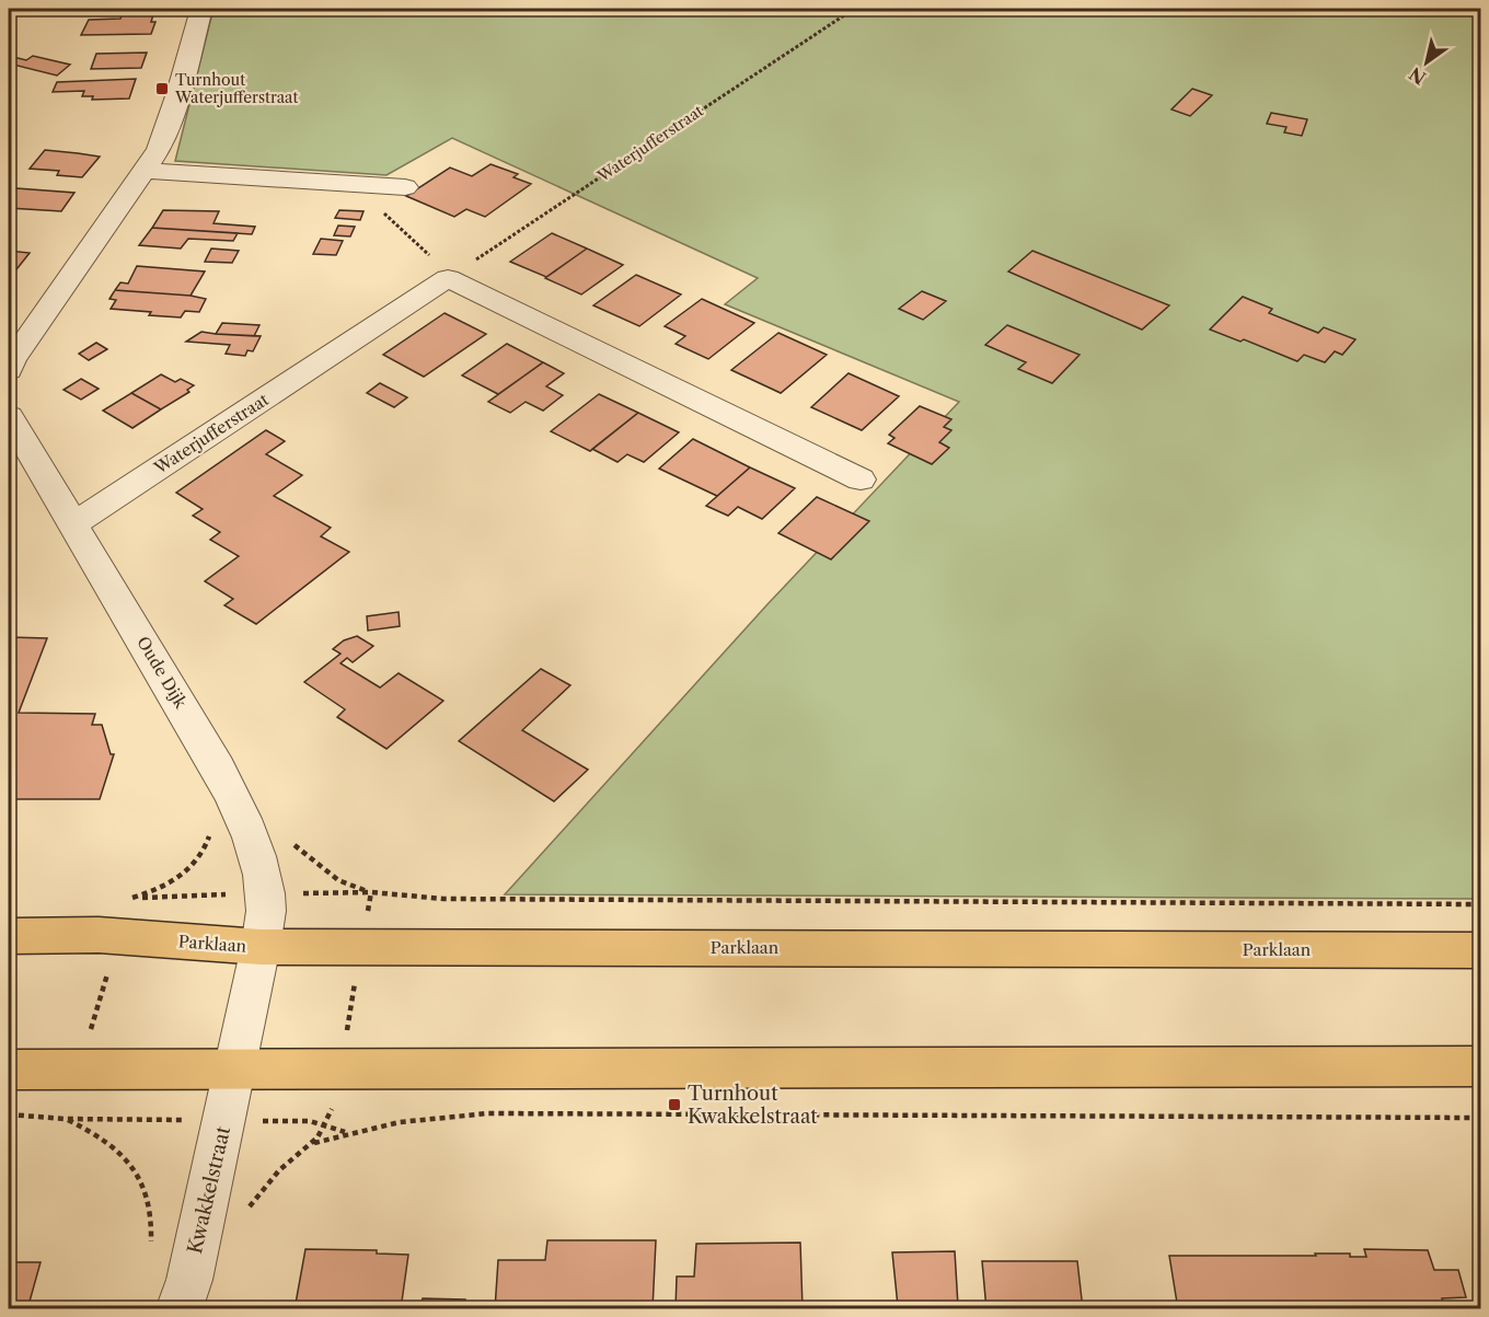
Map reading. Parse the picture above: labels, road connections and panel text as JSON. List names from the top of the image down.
{
  "streets": {
    "main road": ["Parklaan"],
    "street": ["Waterjufferstraat", "Oude Dijk", "Kwakkelstraat"]
  },
  "crossings": [
    ["Waterjufferstraat", "Oude Dijk"],
    ["Oude Dijk", "Parklaan"],
    ["Oude Dijk", "Kwakkelstraat"],
    ["Parklaan", "Kwakkelstraat"]
  ],
  "places": {
    "transit": ["Turnhout Waterjufferstraat", "Turnhout Kwakkelstraat"]
  },
  "north": "bottom left"
}
